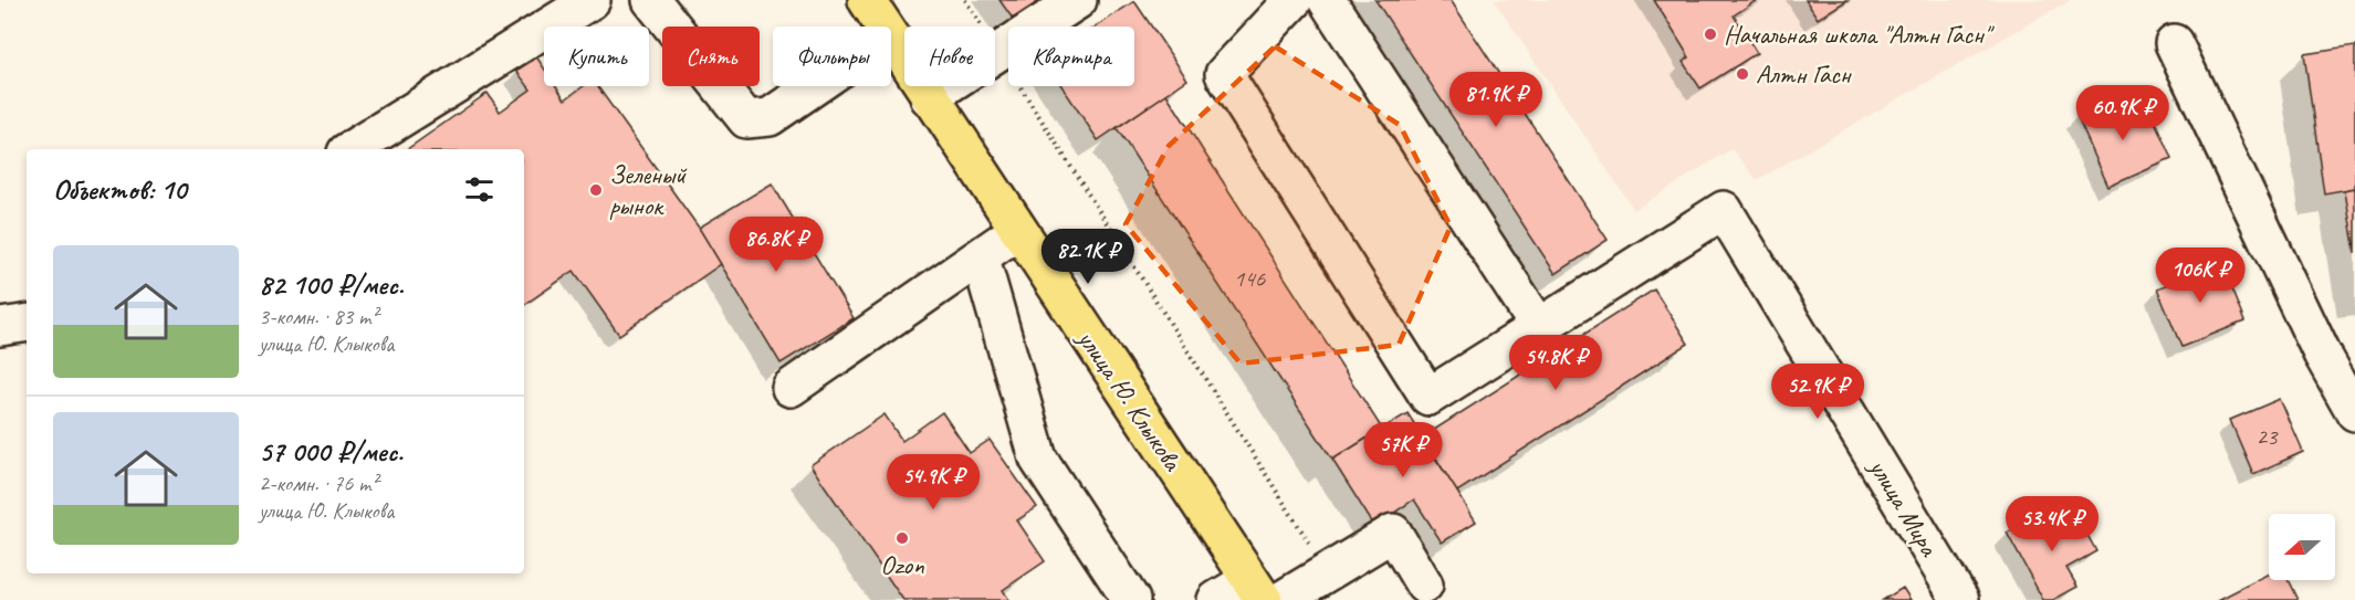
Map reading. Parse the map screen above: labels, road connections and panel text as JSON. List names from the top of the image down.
{
  "streets": {
    "main road": ["улица Ю. Клыкова"],
    "street": ["улица Мира"]
  },
  "places": [
    "Начальная школа \"Алтн Гасн\"",
    "Алтн Гасн",
    "Зеленый рынок",
    "Ozon"
  ],
  "house_numbers": ["146", "23"],
  "north": "left",
  "page": {
    "chip": [
      "Купить",
      "Снять",
      "Фильтры",
      "Новое",
      "Квартира"
    ],
    "price": [
      "81.9K ₽",
      "60.9K ₽",
      "86.8K ₽",
      "82.1K ₽",
      "106K ₽",
      "54.8K ₽",
      "52.9K ₽",
      "57K ₽",
      "54.9K ₽",
      "53.4K ₽"
    ],
    "heading": "Объектов: 10",
    "list": [
      {
        "name": "82 100 ₽/мес.",
        "note": "3-комн. · 83 m² · улица Ю. Клыкова"
      },
      {
        "name": "57 000 ₽/мес.",
        "note": "2-комн. · 76 m² · улица Ю. Клыкова"
      }
    ]
  }
}
